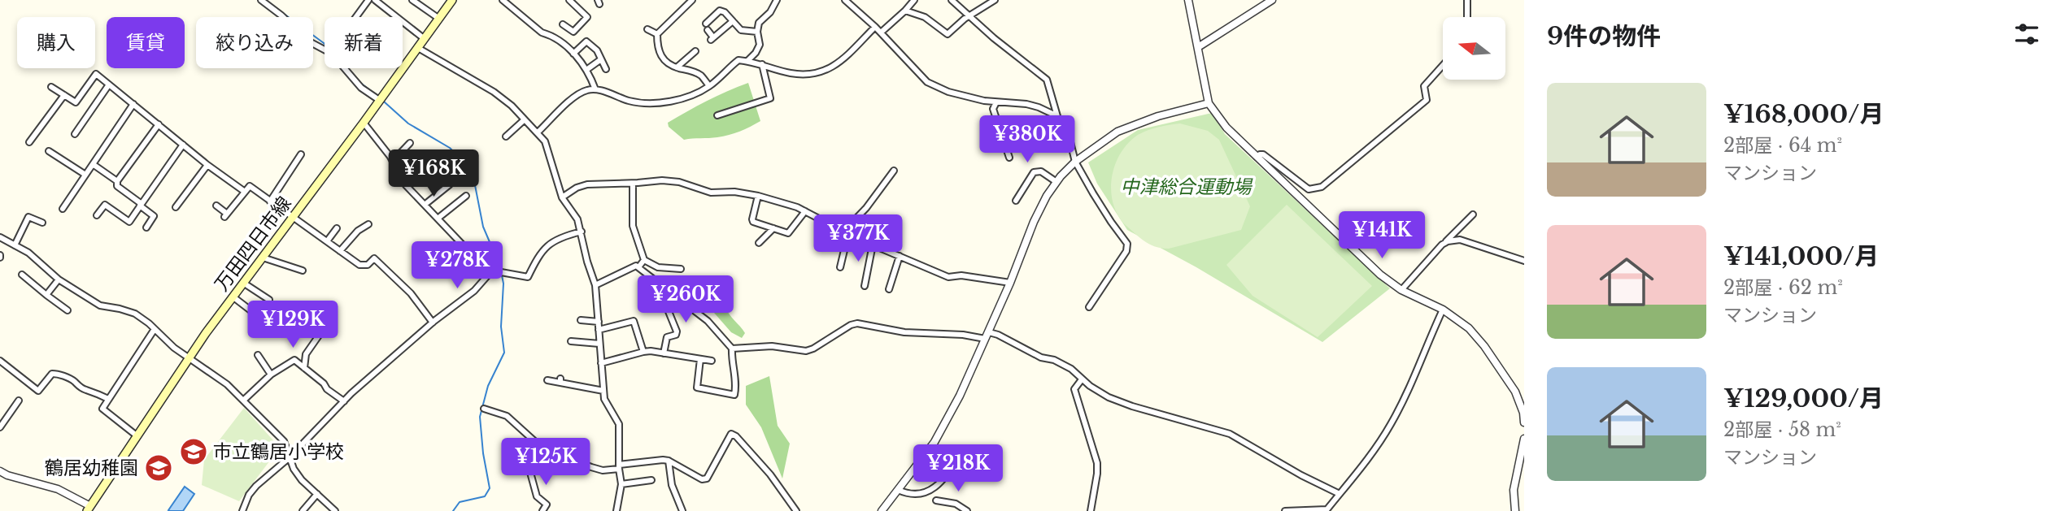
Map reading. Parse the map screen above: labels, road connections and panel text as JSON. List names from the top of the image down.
{
  "streets": {
    "main road": ["万田四日市線"]
  },
  "parks": ["中津総合運動場"],
  "places": {
    "school or university": ["市立鶴居小学校", "鶴居幼稚園"]
  },
  "north": "left",
  "page": {
    "heading": "9件の物件",
    "chip": [
      "購入",
      "賃貸",
      "絞り込み",
      "新着"
    ],
    "list": [
      {
        "name": "¥168,000/月",
        "note": "2部屋 · 64 m² · マンション"
      },
      {
        "name": "¥141,000/月",
        "note": "2部屋 · 62 m² · マンション"
      },
      {
        "name": "¥129,000/月",
        "note": "2部屋 · 58 m² · マンション"
      }
    ],
    "price": [
      "¥380K",
      "¥168K",
      "¥141K",
      "¥377K",
      "¥278K",
      "¥260K",
      "¥129K",
      "¥125K",
      "¥218K"
    ]
  }
}
